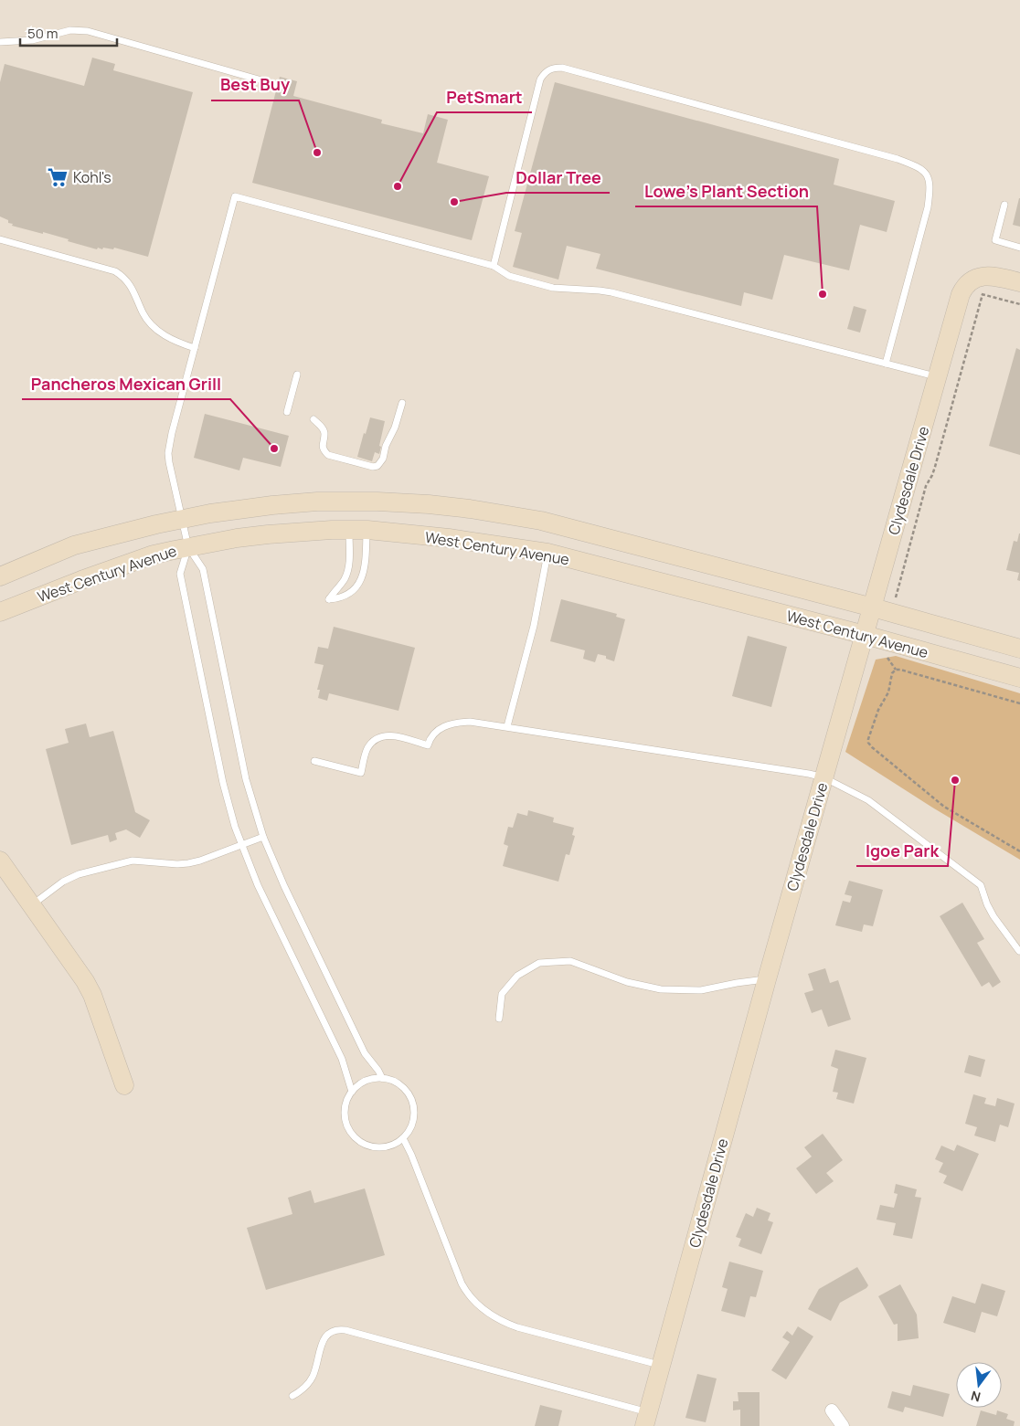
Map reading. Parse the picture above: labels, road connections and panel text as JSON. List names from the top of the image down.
{
  "streets": {
    "main road": ["Clydesdale Drive", "West Century Avenue"]
  },
  "crossings": [
    ["Clydesdale Drive", "West Century Avenue"]
  ],
  "places": {
    "other": [
      "Best Buy",
      "PetSmart",
      "Dollar Tree",
      "Lowe's Plant Section",
      "Pancheros Mexican Grill",
      "Igoe Park"
    ],
    "supermarket": ["Kohl's"]
  },
  "scale_bar": "50 m",
  "north": "bottom"
}
